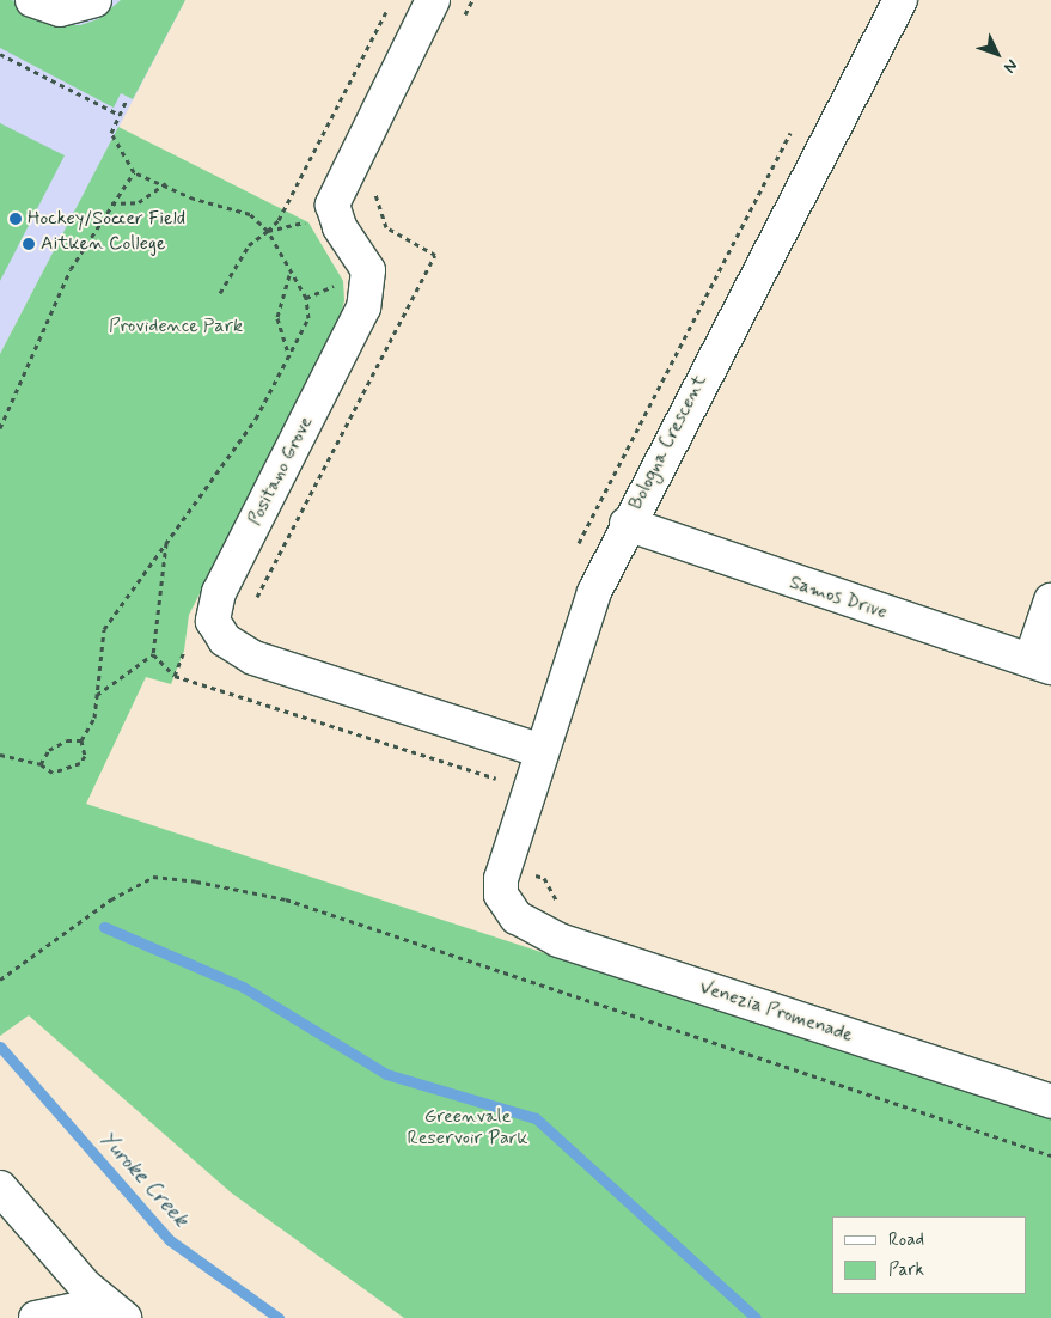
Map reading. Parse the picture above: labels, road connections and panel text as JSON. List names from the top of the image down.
{
  "streets": {
    "street": [
      "Bologna Crescent",
      "Positano Grove",
      "Samos Drive",
      "Venezia Promenade"
    ]
  },
  "crossings": [
    ["Bologna Crescent", "Positano Grove"],
    ["Bologna Crescent", "Samos Drive"],
    ["Bologna Crescent", "Venezia Promenade"]
  ],
  "water": ["Yuroke Creek"],
  "parks": ["Providence Park", "Greenvale Reservoir Park"],
  "places": ["Hockey/Soccer Field", "Aitken College"],
  "legend": ["Road", "Park"],
  "north": "bottom right"
}
